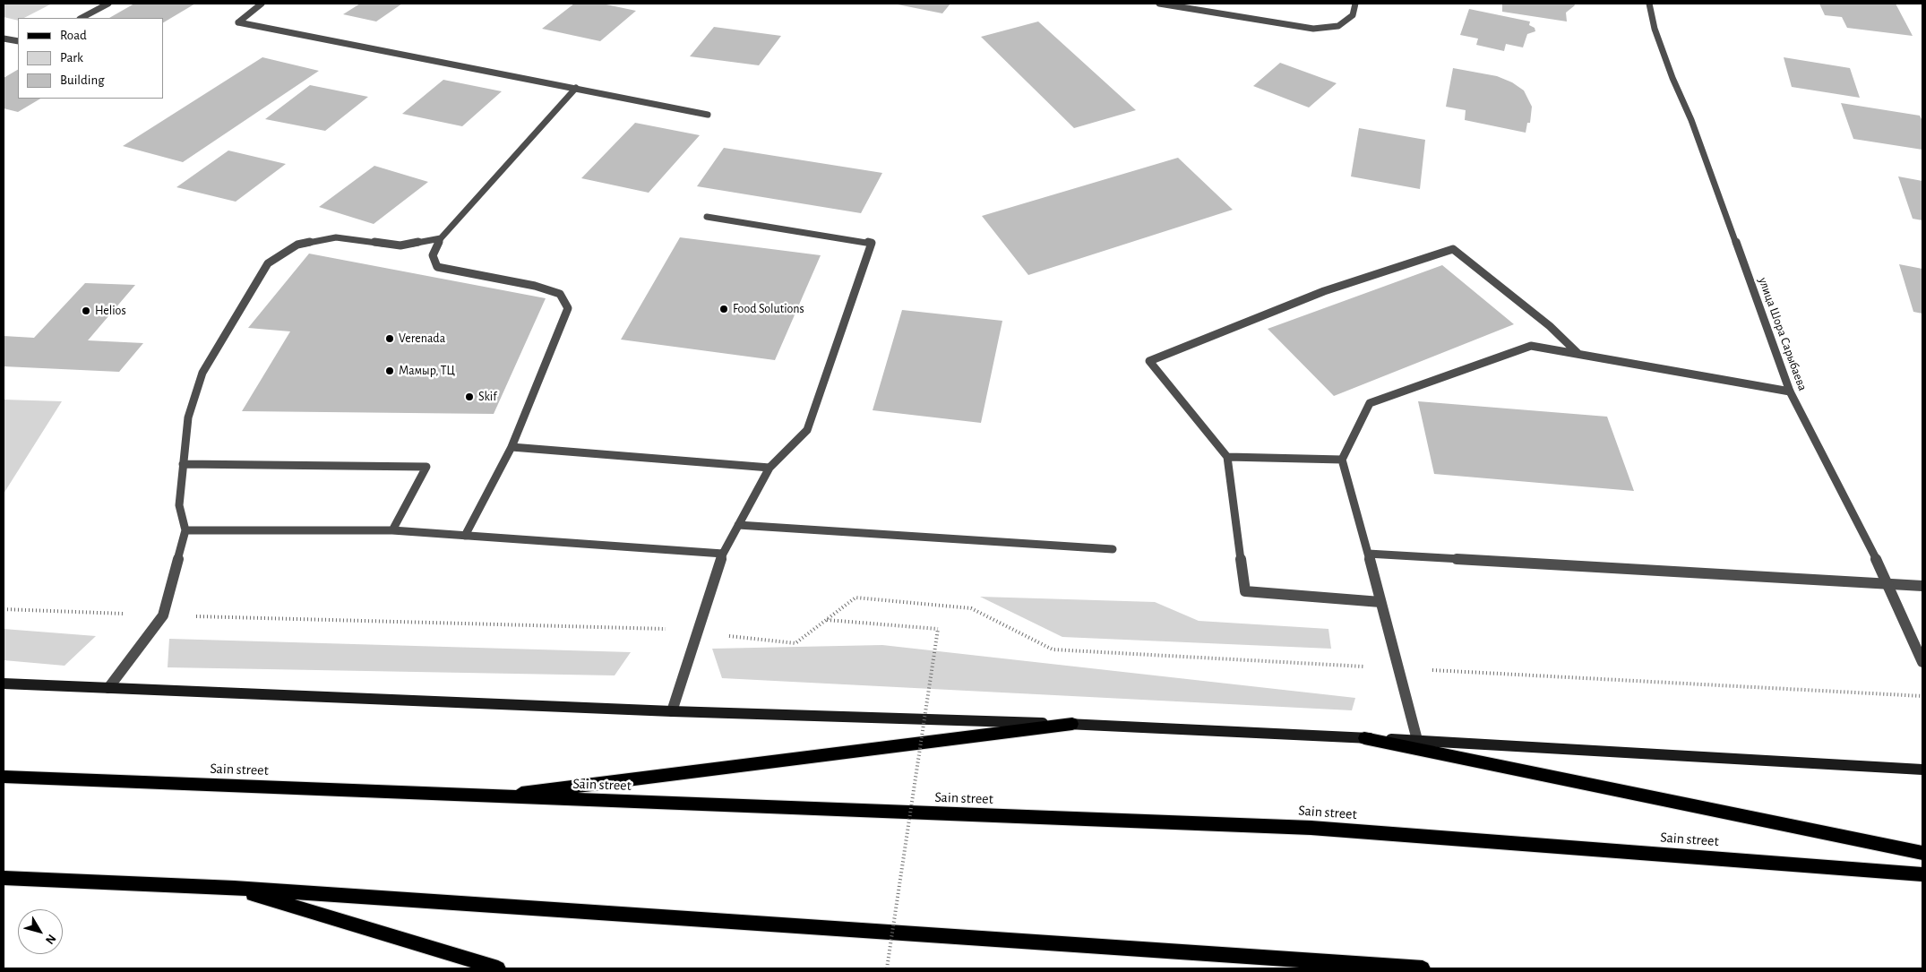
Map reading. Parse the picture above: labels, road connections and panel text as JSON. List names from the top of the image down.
{
  "streets": {
    "main road": ["Sain street"],
    "street": ["улица Шора Сарыбаева"]
  },
  "places": [
    "Food Solutions",
    "Helios",
    "Verenada",
    "Мамыр, ТЦ",
    "Skif"
  ],
  "legend": ["Road", "Park", "Building"],
  "north": "bottom right"
}
